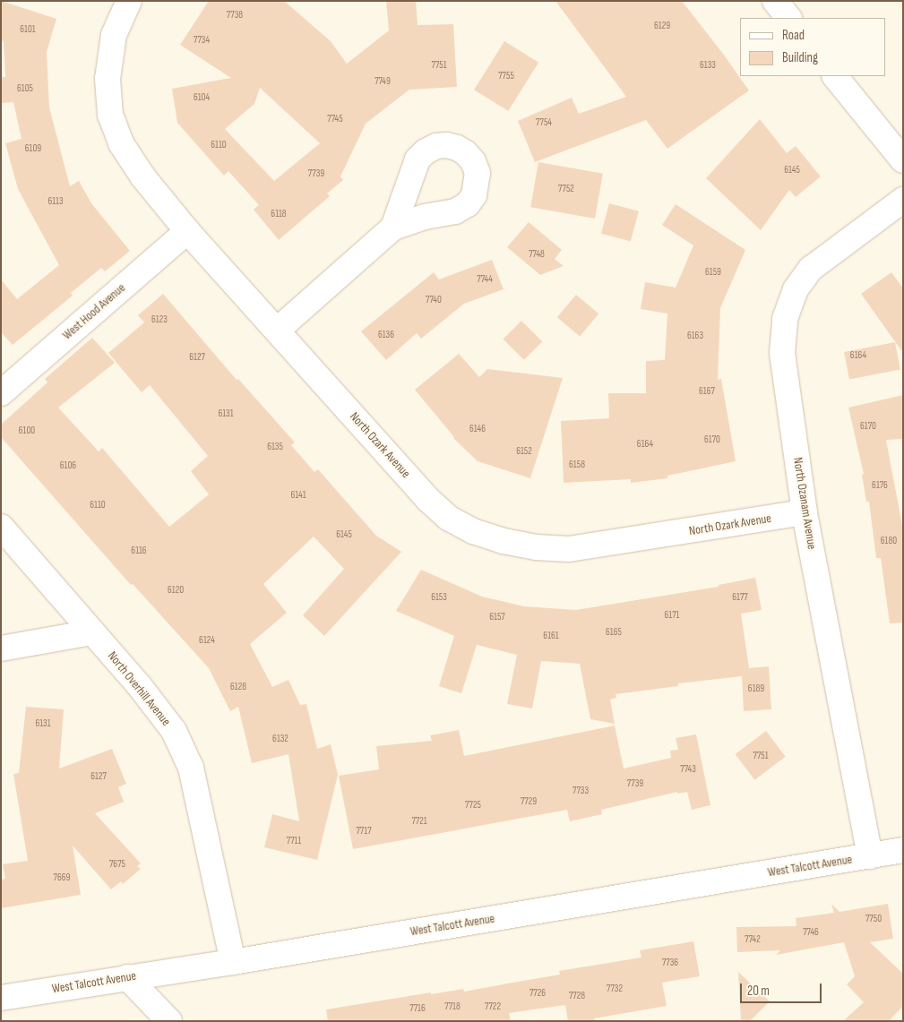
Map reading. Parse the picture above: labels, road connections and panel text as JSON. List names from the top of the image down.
{
  "streets": {
    "street": [
      "West Hood Avenue",
      "North Ozark Avenue",
      "North Ozanam Avenue",
      "North Overhill Avenue",
      "West Talcott Avenue"
    ]
  },
  "crossings": [
    ["West Hood Avenue", "North Ozark Avenue"],
    ["North Ozark Avenue", "North Ozanam Avenue"],
    ["North Ozanam Avenue", "West Talcott Avenue"],
    ["North Overhill Avenue", "West Talcott Avenue"]
  ],
  "house_numbers": [
    "7738",
    "6129",
    "6101",
    "7734",
    "7751",
    "6133",
    "7755",
    "7749",
    "6105",
    "6104",
    "7745",
    "7754",
    "6110",
    "6109",
    "6145",
    "7739",
    "7752",
    "6113",
    "6118",
    "7748",
    "6159",
    "7744",
    "7740",
    "6123",
    "6136",
    "6163",
    "6164",
    "6127",
    "6167",
    "6131",
    "6170",
    "6146",
    "6100",
    "6170",
    "6164",
    "6135",
    "6152",
    "6158",
    "6106",
    "6176",
    "6141",
    "6110",
    "6145",
    "6180",
    "6116",
    "6120",
    "6153",
    "6177",
    "6171",
    "6157",
    "6165",
    "6161",
    "6124",
    "6128",
    "6189",
    "6131",
    "6132",
    "7751",
    "7743",
    "6127",
    "7739",
    "7733",
    "7729",
    "7725",
    "7721",
    "7717",
    "7711",
    "7675",
    "7669",
    "7750",
    "7746",
    "7742",
    "7736",
    "7732",
    "7726",
    "7728",
    "7718",
    "7722",
    "7716"
  ],
  "legend": ["Road", "Building"],
  "scale_bar": "20 m"
}
